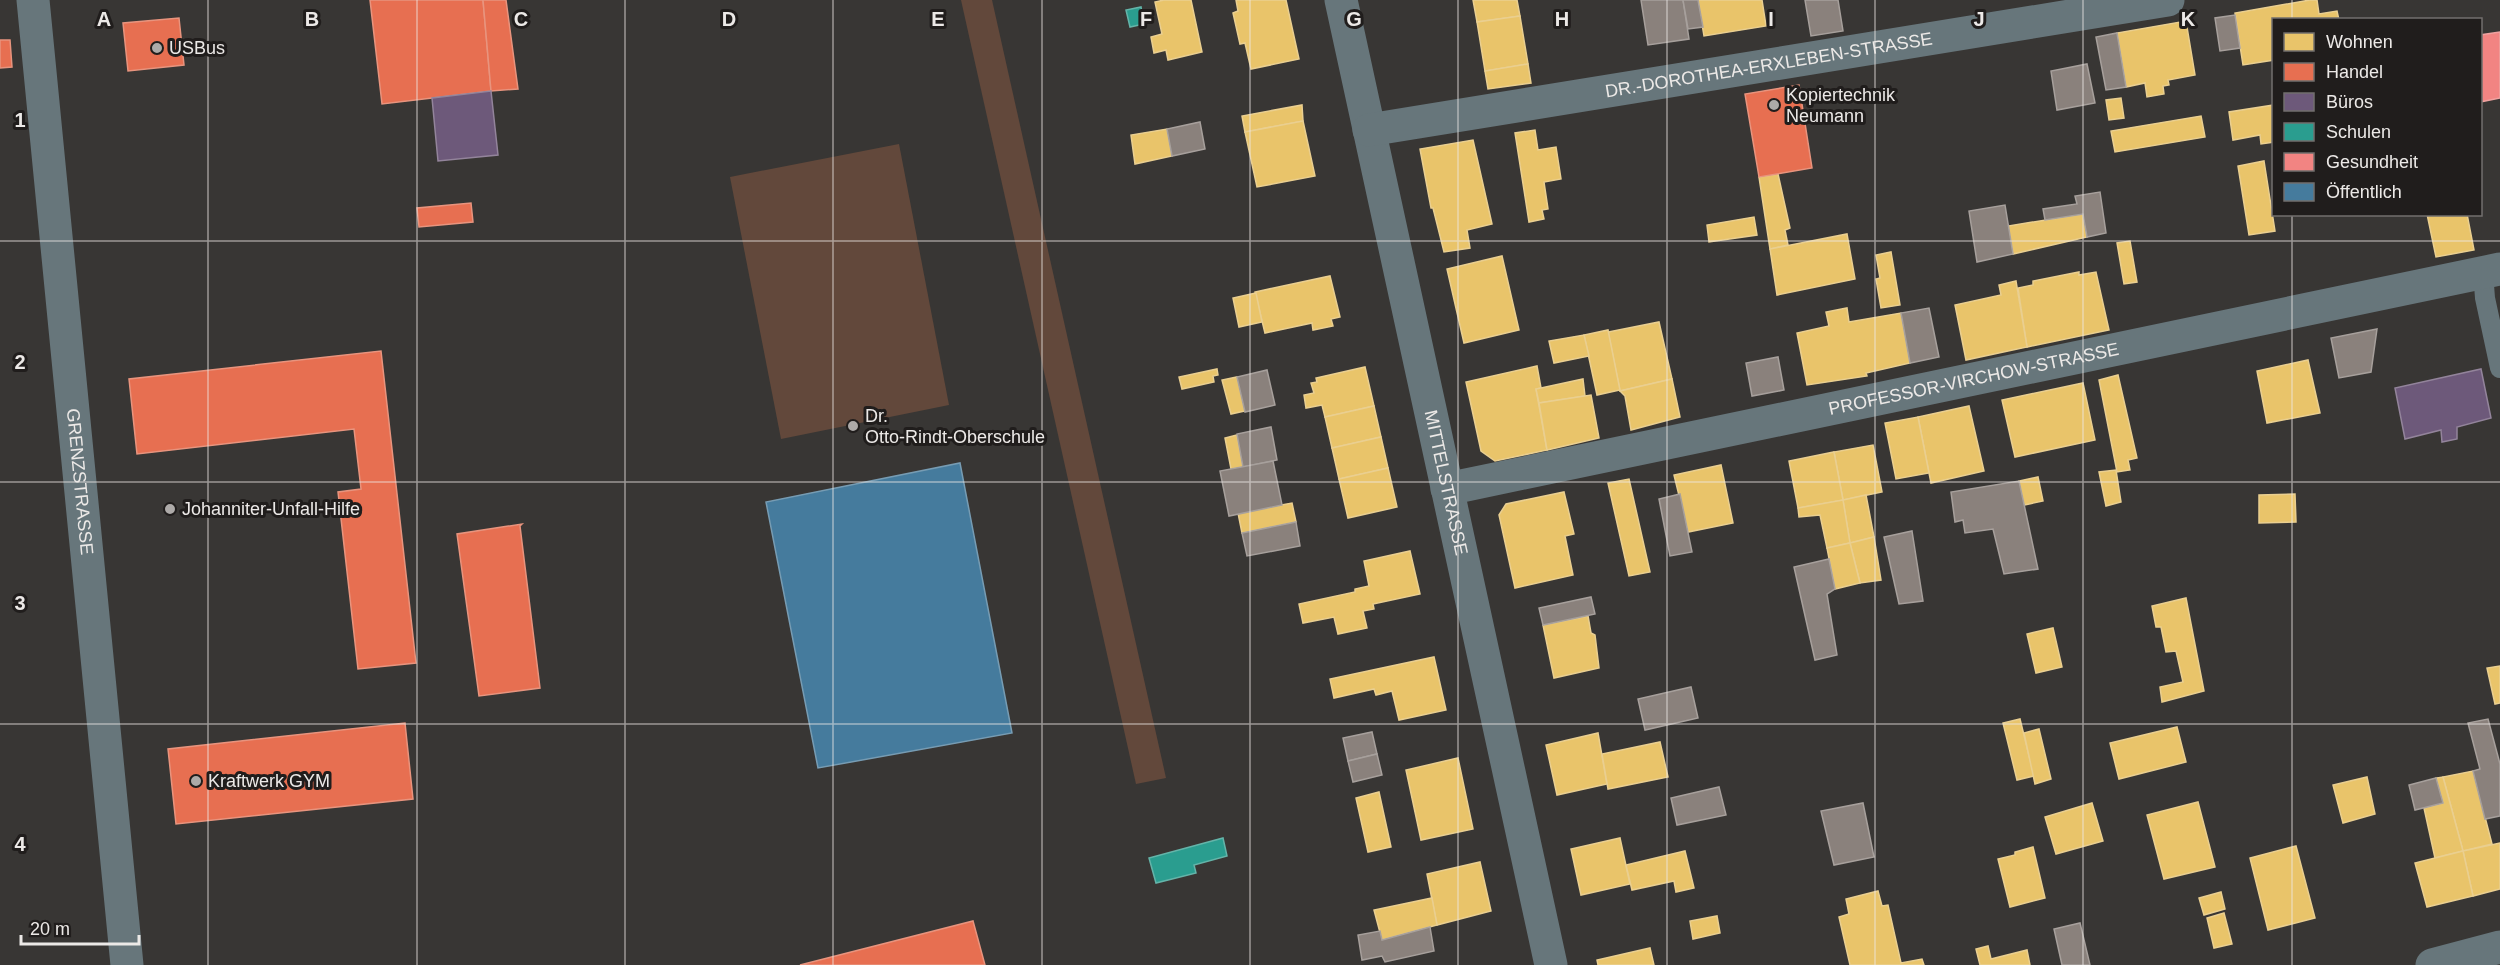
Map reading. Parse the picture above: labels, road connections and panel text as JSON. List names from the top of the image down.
{
  "streets": {
    "street": [
      "DR.-DOROTHEA-ERXLEBEN-STRASSE",
      "PROFESSOR-VIRCHOW-STRASSE",
      "MITTELSTRASSE",
      "GRENZSTRASSE"
    ]
  },
  "crossings": [
    ["DR.-DOROTHEA-ERXLEBEN-STRASSE", "MITTELSTRASSE"],
    ["PROFESSOR-VIRCHOW-STRASSE", "MITTELSTRASSE"]
  ],
  "places": [
    "USBus",
    "Kopiertechnik Neumann",
    "Dr. Otto-Rindt-Oberschule",
    "Johanniter-Unfall-Hilfe",
    "Kraftwerk GYM"
  ],
  "legend": [
    "Wohnen",
    "Handel",
    "Büros",
    "Schulen",
    "Gesundheit",
    "Öffentlich"
  ],
  "scale_bar": "20 m",
  "grid": {
    "columns": [
      "A",
      "B",
      "C",
      "D",
      "E",
      "F",
      "G",
      "H",
      "I",
      "J",
      "K"
    ],
    "rows": [
      "1",
      "2",
      "3",
      "4"
    ]
  }
}
